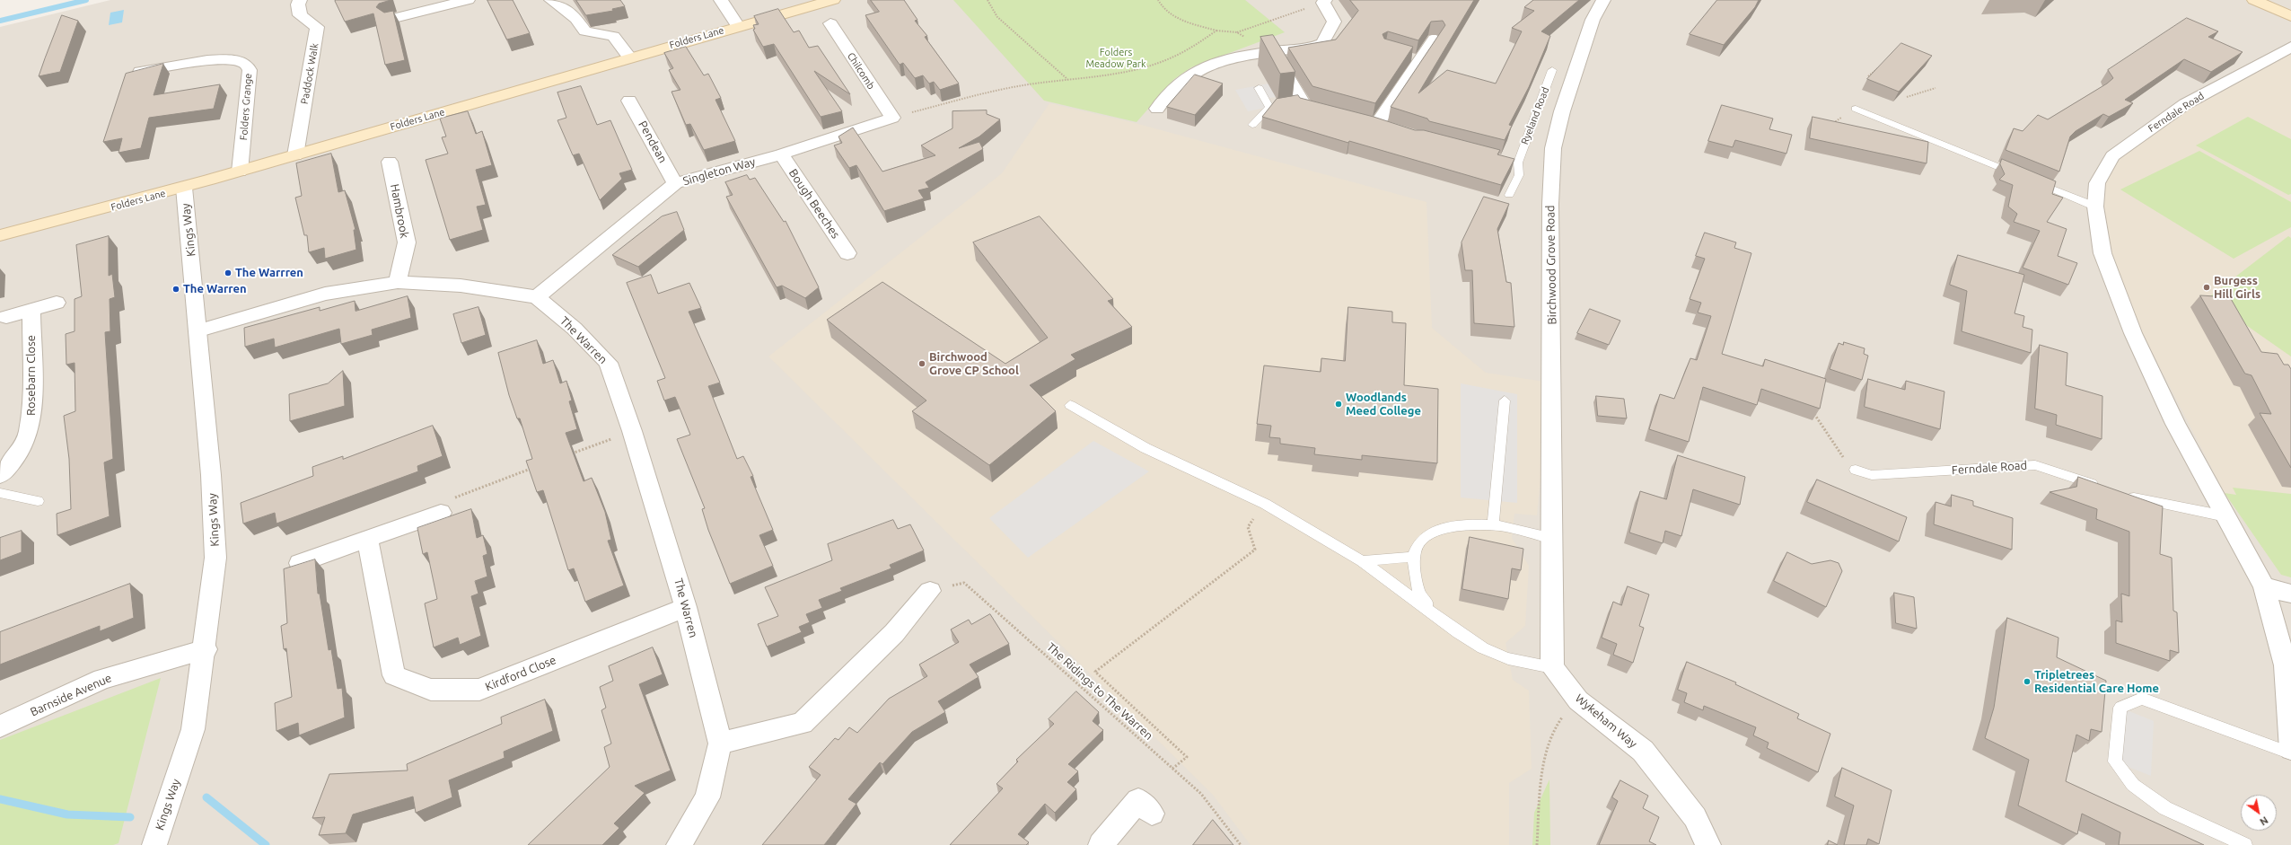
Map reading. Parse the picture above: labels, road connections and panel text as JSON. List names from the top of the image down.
{
  "streets": {
    "main road": ["Folders Lane"],
    "street": [
      "Chilcomb",
      "Paddock Walk",
      "Folders Grange",
      "Ferndale Road",
      "Pendean",
      "Singleton Way",
      "Bough Beeches",
      "Hambrook",
      "Kings Way",
      "Birchwood Grove Road",
      "The Warren",
      "Rosebarn Close",
      "Kirdford Close",
      "Barnside Avenue",
      "Wykeham Way"
    ],
    "lane": ["Ryeland Road"],
    "path": ["The Ridings to The Warren"]
  },
  "crossings": [
    ["Folders Lane", "Paddock Walk"],
    ["Folders Lane", "Folders Grange"],
    ["Folders Lane", "Kings Way"],
    ["Chilcomb", "Singleton Way"],
    ["Pendean", "Singleton Way"],
    ["Singleton Way", "Bough Beeches"],
    ["Singleton Way", "The Warren"],
    ["Kings Way", "Barnside Avenue"],
    ["The Warren", "Kirdford Close"]
  ],
  "parks": ["Folders Meadow Park"],
  "places": [
    "The Warrren",
    "Burgess Hill Girls",
    "The Warren",
    "Birchwood Grove CP School",
    "Woodlands Meed College",
    "Tripletrees Residential Care Home"
  ],
  "north": "bottom right"
}
